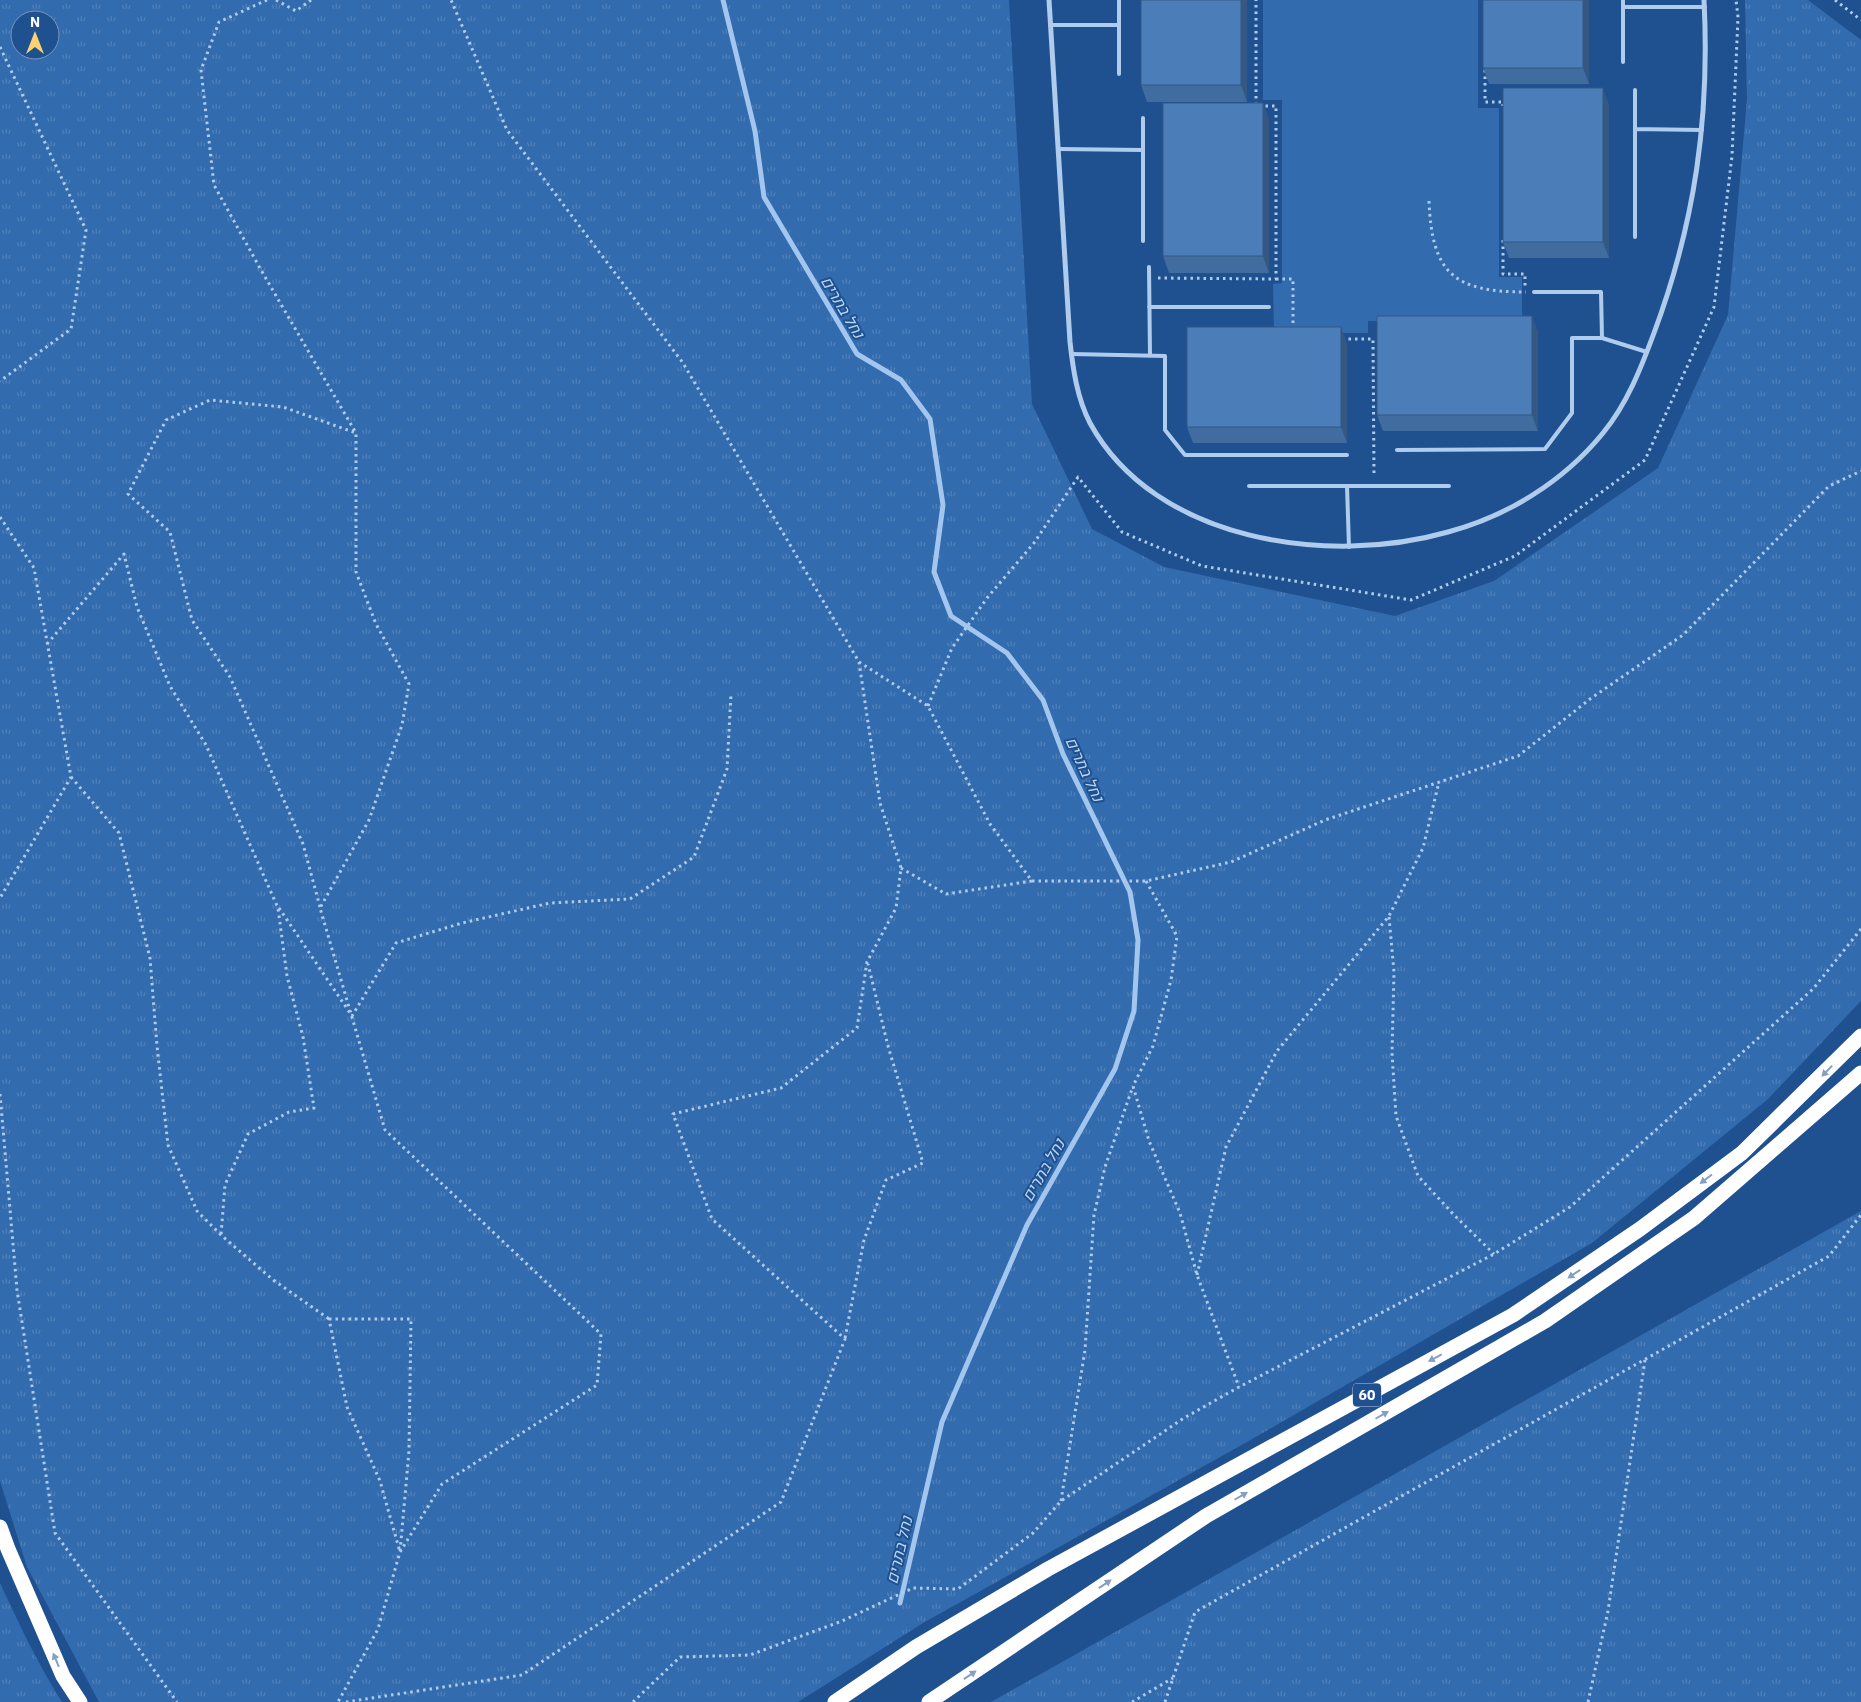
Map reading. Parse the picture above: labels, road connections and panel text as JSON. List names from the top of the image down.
{
  "streets": {
    "highway": ["60"]
  },
  "water": ["נחל בתרים"],
  "north": "top"
}
